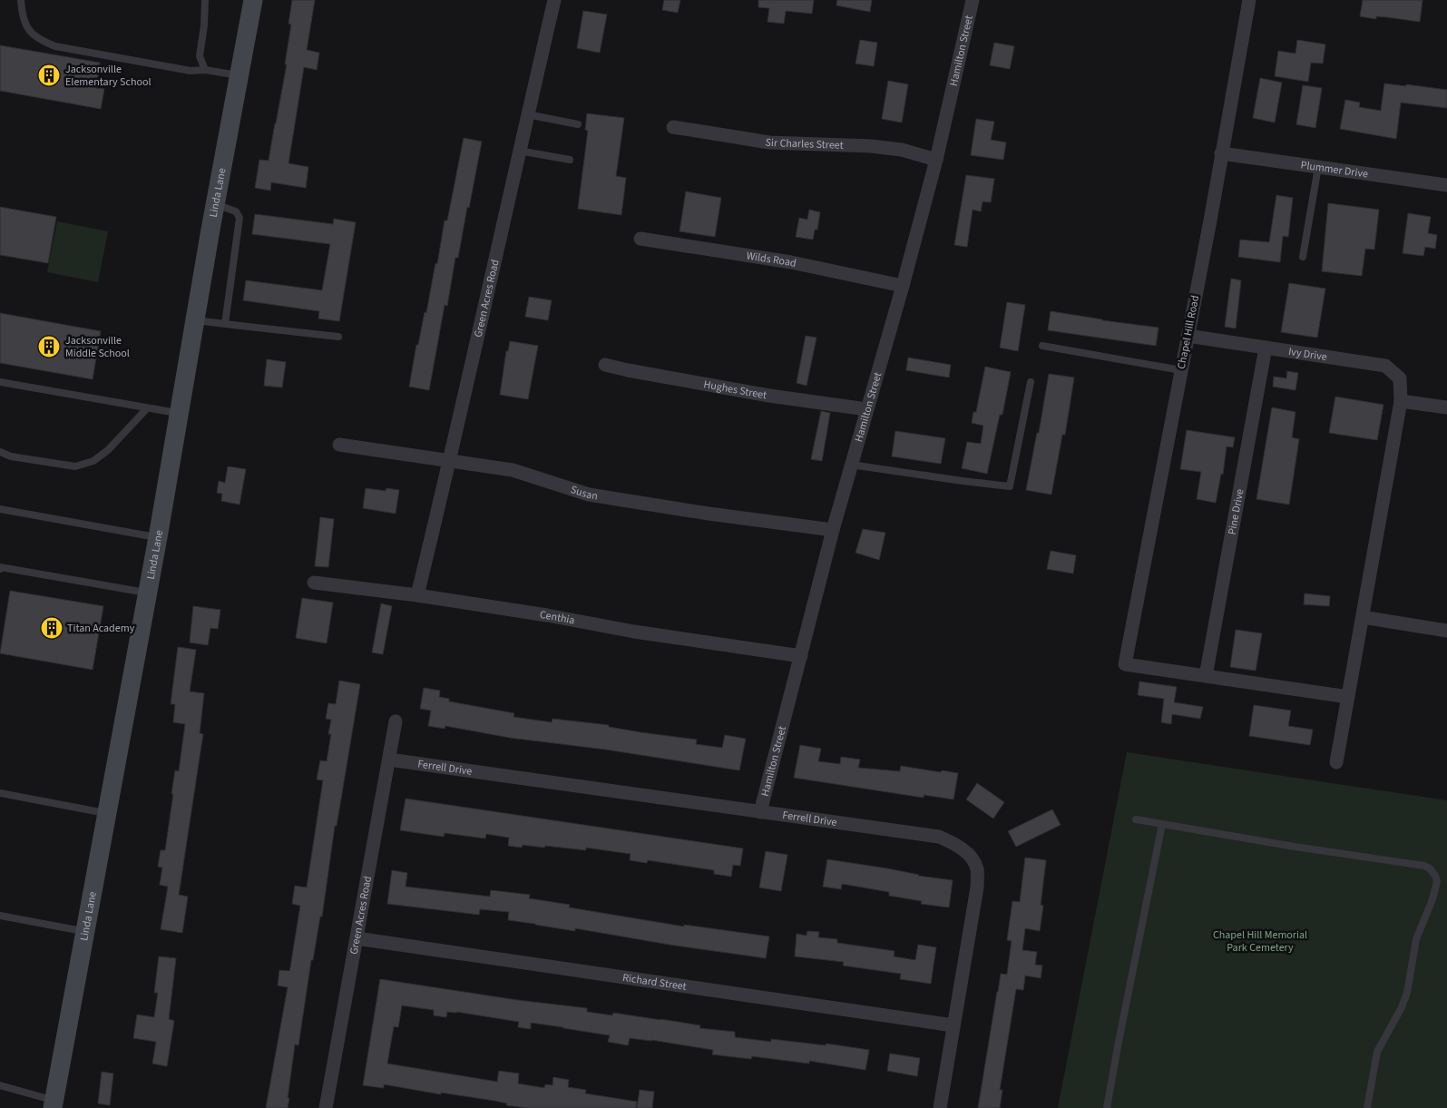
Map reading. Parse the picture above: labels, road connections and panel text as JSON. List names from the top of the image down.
{
  "streets": {
    "street": [
      "Hamilton Street",
      "Sir Charles Street",
      "Plummer Drive",
      "Linda Lane",
      "Wilds Road",
      "Green Acres Road",
      "Chapel Hill Road",
      "Ivy Drive",
      "Hughes Street",
      "Susan",
      "Pine Drive",
      "Centhia",
      "Ferrell Drive",
      "Richard Street"
    ]
  },
  "crossings": [
    ["Hamilton Street", "Sir Charles Street"],
    ["Hamilton Street", "Wilds Road"],
    ["Hamilton Street", "Hughes Street"],
    ["Hamilton Street", "Susan"],
    ["Hamilton Street", "Centhia"],
    ["Hamilton Street", "Ferrell Drive"],
    ["Plummer Drive", "Chapel Hill Road"],
    ["Green Acres Road", "Susan"],
    ["Green Acres Road", "Centhia"],
    ["Green Acres Road", "Ferrell Drive"],
    ["Green Acres Road", "Richard Street"],
    ["Chapel Hill Road", "Ivy Drive"],
    ["Chapel Hill Road", "Pine Drive"],
    ["Ivy Drive", "Pine Drive"],
    ["Ferrell Drive", "Richard Street"]
  ],
  "parks": ["Chapel Hill Memorial Park Cemetery"],
  "places": {
    "building": ["Jacksonville Elementary School", "Jacksonville Middle School", "Titan Academy"]
  }
}
